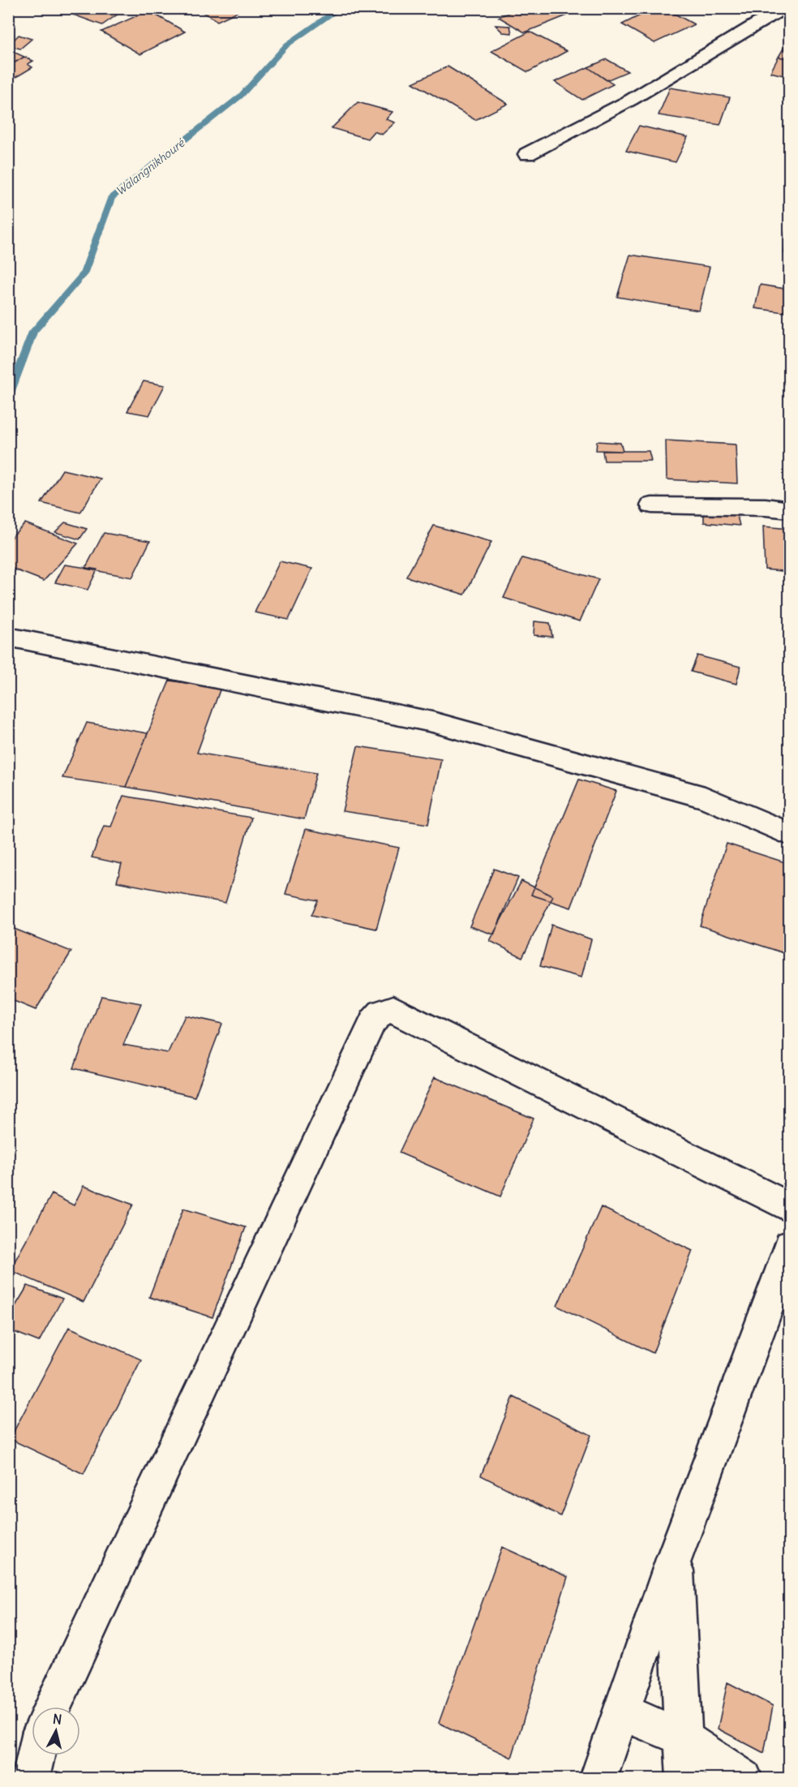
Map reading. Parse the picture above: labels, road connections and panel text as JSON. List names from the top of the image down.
{
  "water": ["Walangnikhouré"],
  "north": "top"
}
